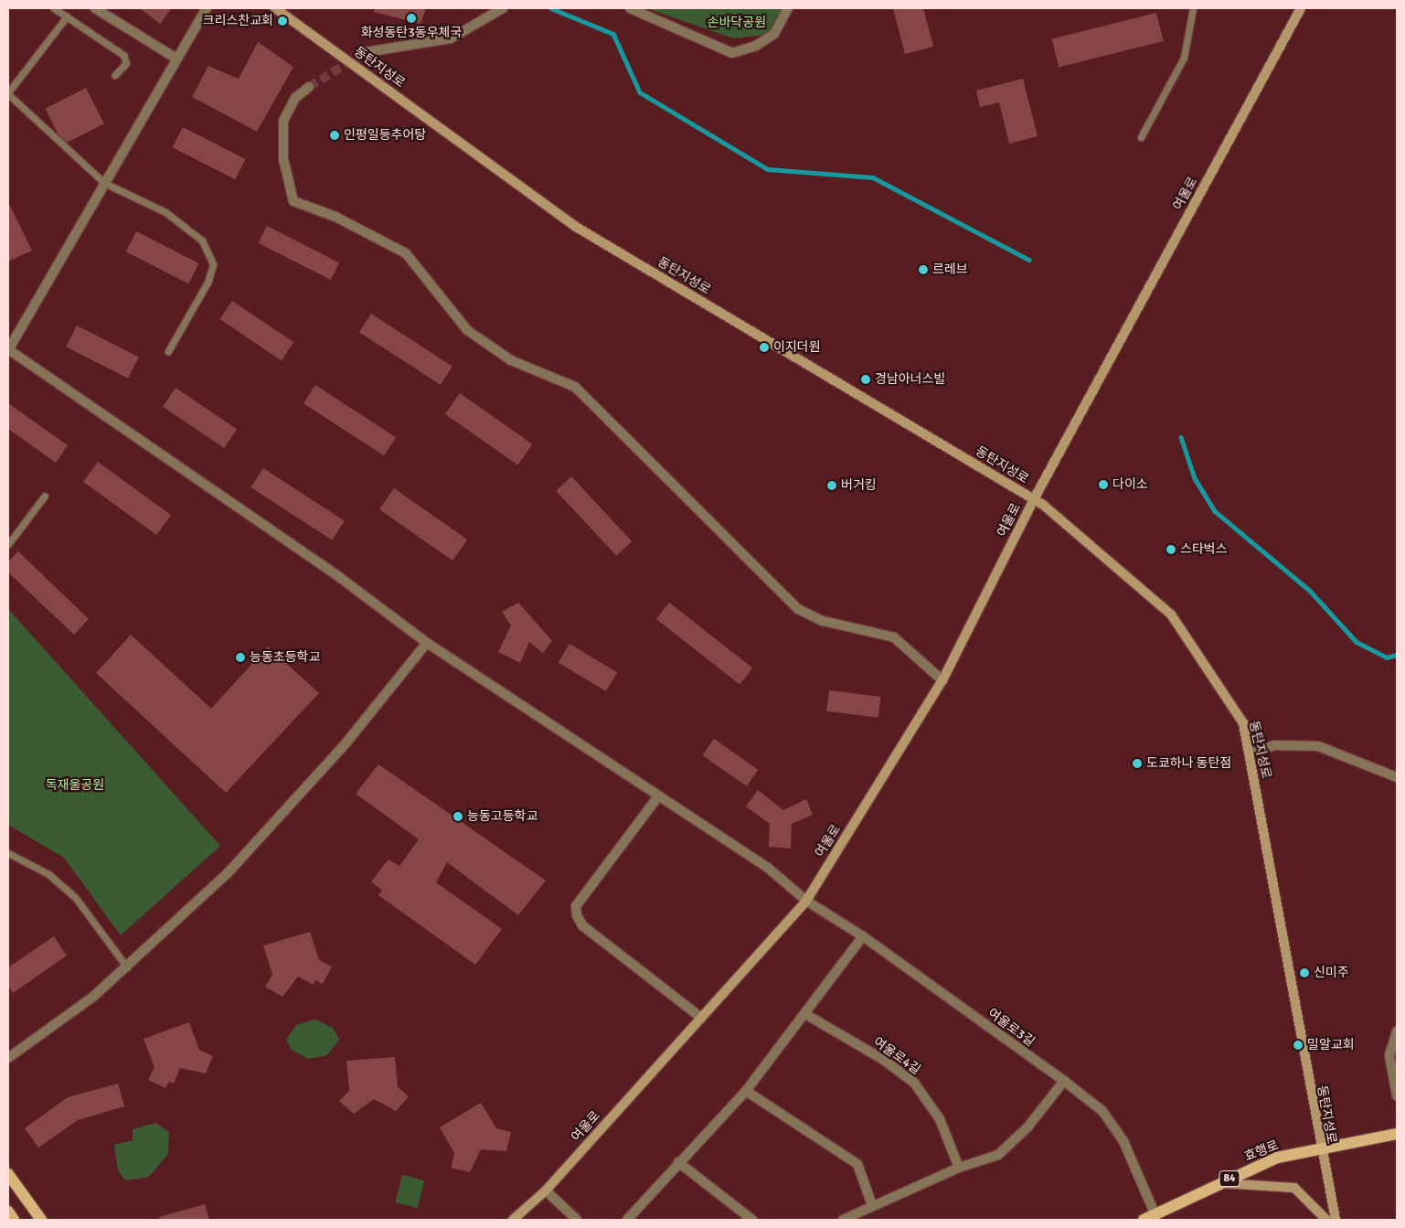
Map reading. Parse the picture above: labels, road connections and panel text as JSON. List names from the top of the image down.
{
  "streets": {
    "main road": [
      "동탄지성로",
      "여울로",
      "효행로",
      "84"
    ],
    "street": ["여울로3길", "여울로4길"]
  },
  "crossings": [
    ["동탄지성로", "여울로"],
    ["동탄지성로", "효행로"],
    ["여울로", "여울로3길"],
    ["여울로3길", "효행로"]
  ],
  "parks": ["손바닥공원", "독재울공원"],
  "places": [
    "화성동탄3동우체국",
    "크리스찬교회",
    "인평일등추어탕",
    "르레브",
    "이지더원",
    "경남아너스빌",
    "다이소",
    "버거킹",
    "스타벅스",
    "능동초등학교",
    "도쿄하나 동탄점",
    "능동고등학교",
    "신미주",
    "밀알교회"
  ]
}
